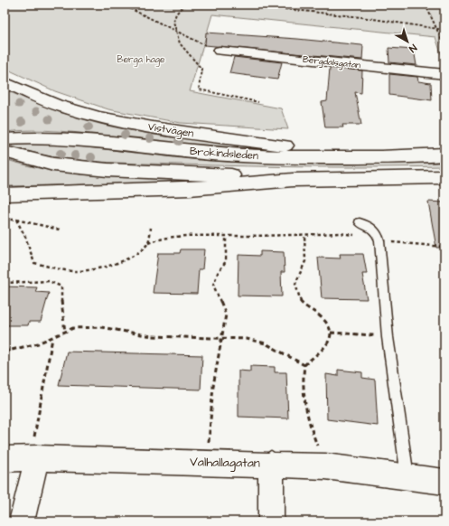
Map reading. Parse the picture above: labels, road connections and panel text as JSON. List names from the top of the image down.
{
  "streets": {
    "main road": ["Vistvägen", "Brokindsleden"],
    "street": ["Bergdalsgatan", "Valhallagatan"]
  },
  "crossings": [
    ["Vistvägen", "Brokindsleden"]
  ],
  "parks": ["Berga hage"],
  "north": "bottom right"
}
